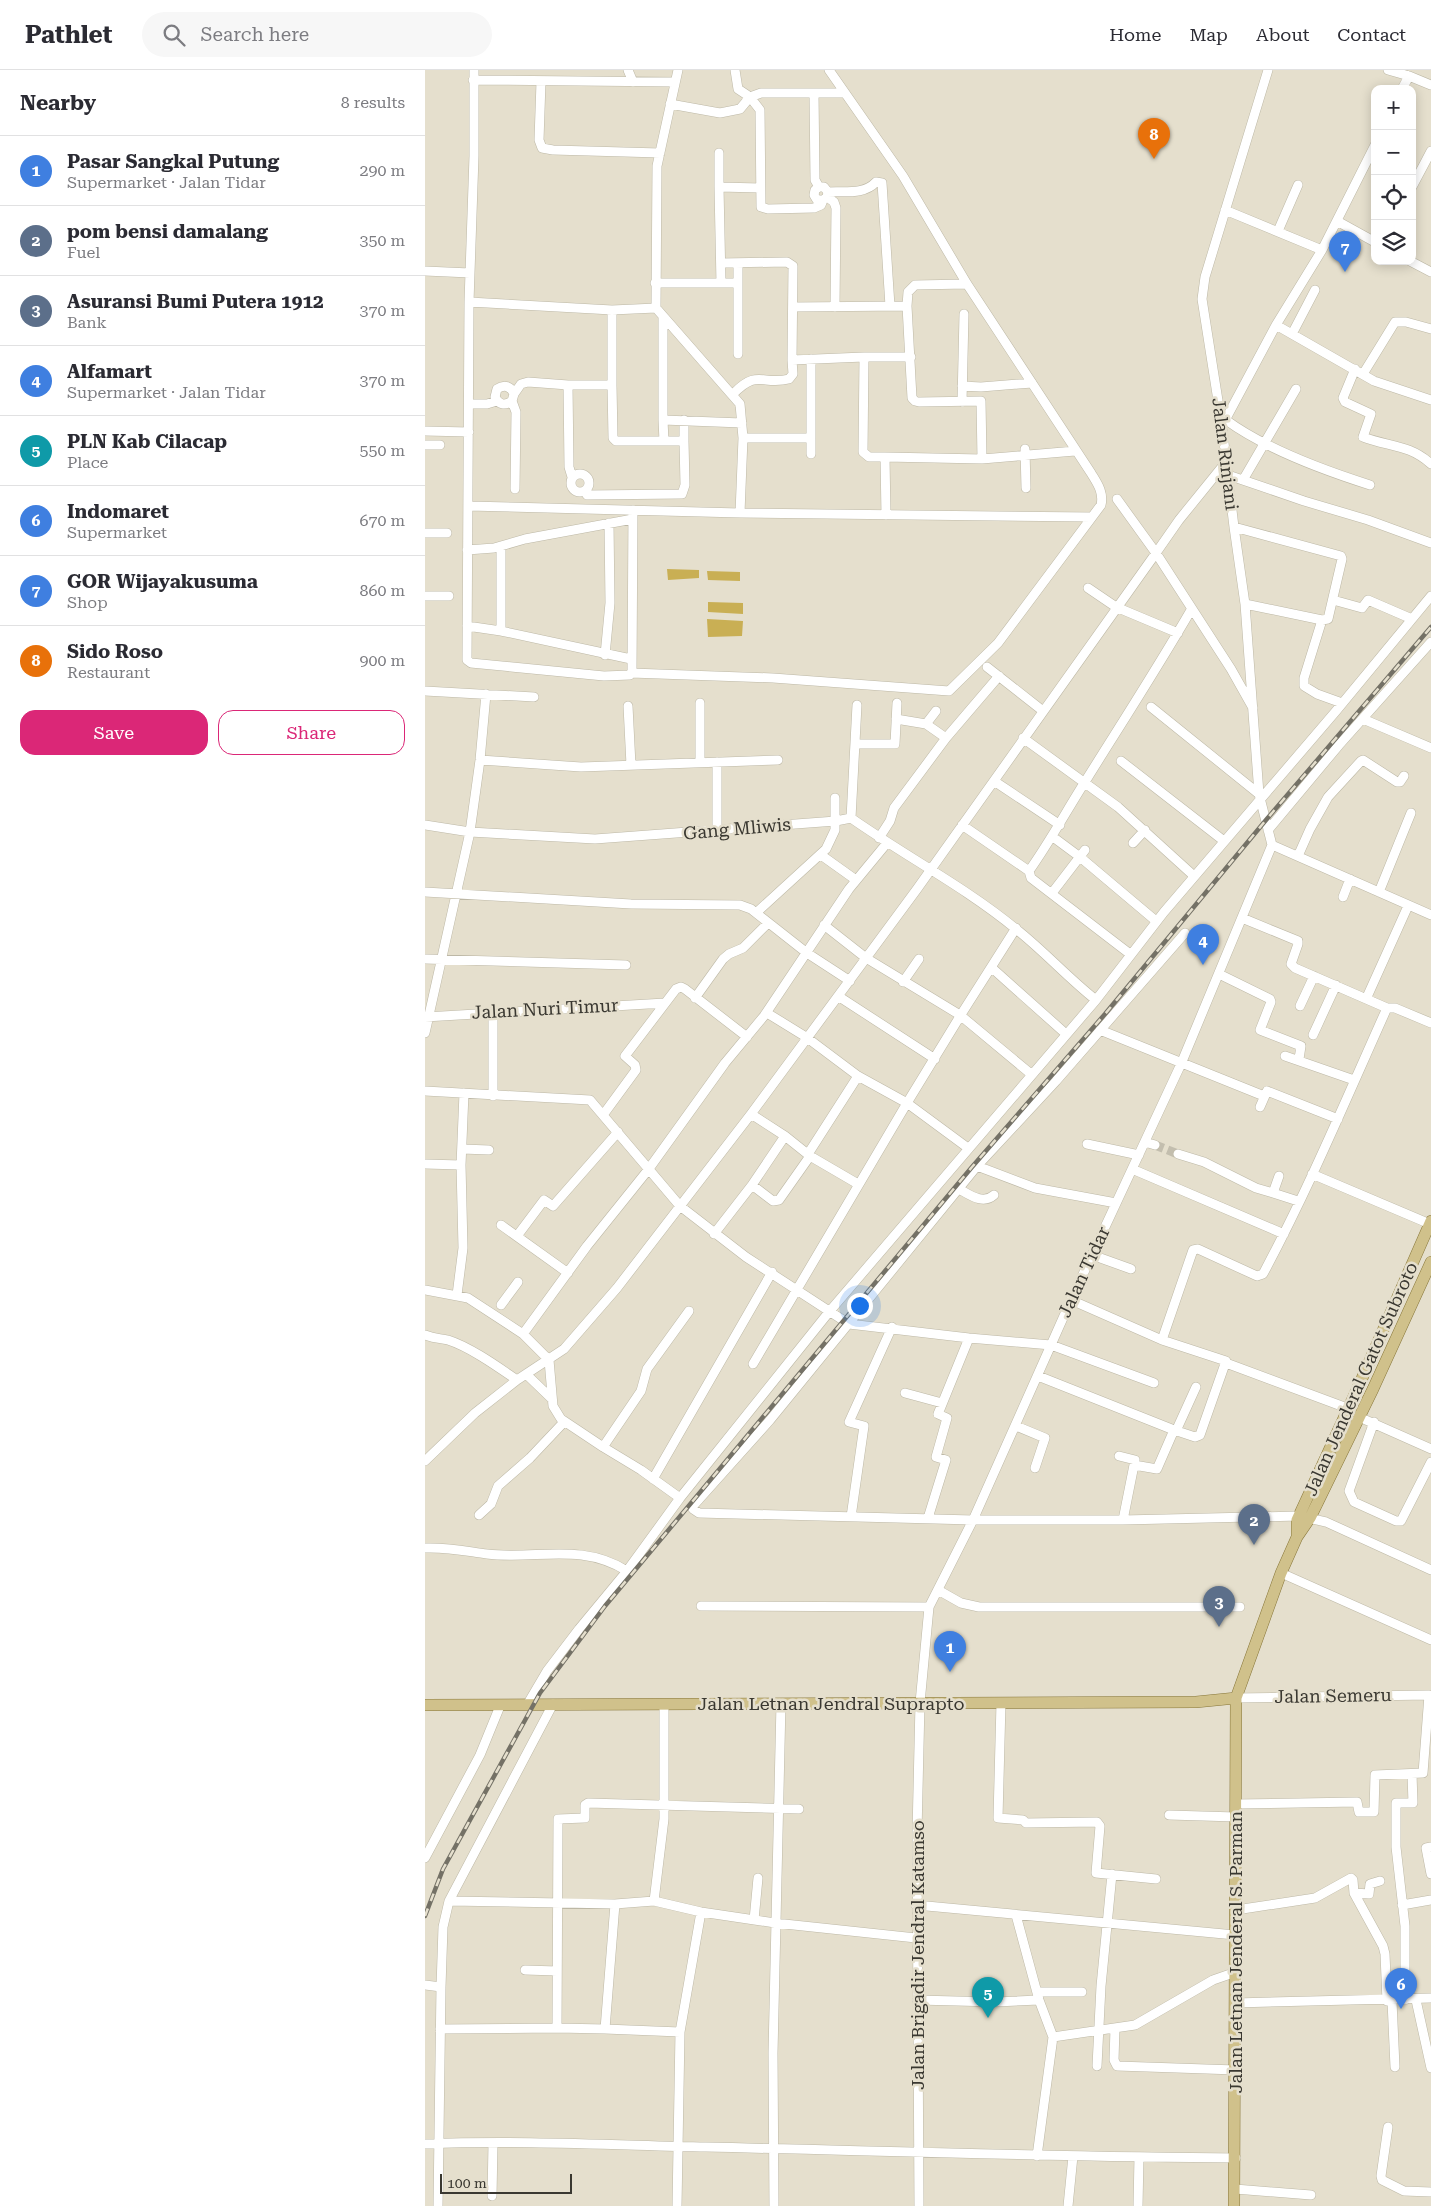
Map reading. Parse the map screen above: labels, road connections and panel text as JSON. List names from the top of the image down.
{
  "streets": {
    "main road": ["Jalan Jenderal Gatot Subroto", "Jalan Letnan Jendral Suprapto", "Jalan Letnan Jenderal S. Parman"],
    "street": [
      "Jalan Rinjani",
      "Gang Mliwis",
      "Jalan Nuri Timur",
      "Jalan Tidar",
      "Jalan Semeru",
      "Jalan Brigadir Jendral Katamso"
    ]
  },
  "crossings": [
    ["Jalan Rinjani", "Jalan Tidar"],
    ["Jalan Tidar", "Jalan Letnan Jendral Suprapto"],
    ["Jalan Tidar", "Jalan Brigadir Jendral Katamso"],
    ["Jalan Jenderal Gatot Subroto", "Jalan Semeru"],
    ["Jalan Jenderal Gatot Subroto", "Jalan Letnan Jendral Suprapto"],
    ["Jalan Jenderal Gatot Subroto", "Jalan Letnan Jenderal S. Parman"],
    ["Jalan Semeru", "Jalan Letnan Jendral Suprapto"],
    ["Jalan Semeru", "Jalan Letnan Jenderal S. Parman"],
    ["Jalan Letnan Jendral Suprapto", "Jalan Letnan Jenderal S. Parman"],
    ["Jalan Letnan Jendral Suprapto", "Jalan Brigadir Jendral Katamso"]
  ],
  "scale_bar": "100 m",
  "page": {
    "header": "Pathlet",
    "search": "Search here",
    "nav": [
      "Home",
      "Map",
      "About",
      "Contact"
    ],
    "heading": ["Nearby", "8 results"],
    "map_buttons": ["+", "−"],
    "pins": [
      "8",
      "7",
      "4",
      "2",
      "3",
      "1",
      "6",
      "5"
    ],
    "list": [
      {
        "mark": "1",
        "name": "Pasar Sangkal Putung",
        "note": "Supermarket · Jalan Tidar",
        "value": "290 m"
      },
      {
        "mark": "2",
        "name": "pom bensi damalang",
        "note": "Fuel",
        "value": "350 m"
      },
      {
        "mark": "3",
        "name": "Asuransi Bumi Putera 1912",
        "note": "Bank",
        "value": "370 m"
      },
      {
        "mark": "4",
        "name": "Alfamart",
        "note": "Supermarket · Jalan Tidar",
        "value": "370 m"
      },
      {
        "mark": "5",
        "name": "PLN Kab Cilacap",
        "note": "Place",
        "value": "550 m"
      },
      {
        "mark": "6",
        "name": "Indomaret",
        "note": "Supermarket",
        "value": "670 m"
      },
      {
        "mark": "7",
        "name": "GOR Wijayakusuma",
        "note": "Shop",
        "value": "860 m"
      },
      {
        "mark": "8",
        "name": "Sido Roso",
        "note": "Restaurant",
        "value": "900 m"
      }
    ],
    "buttons": ["Save", "Share"],
    "scale": "100 m"
  }
}
